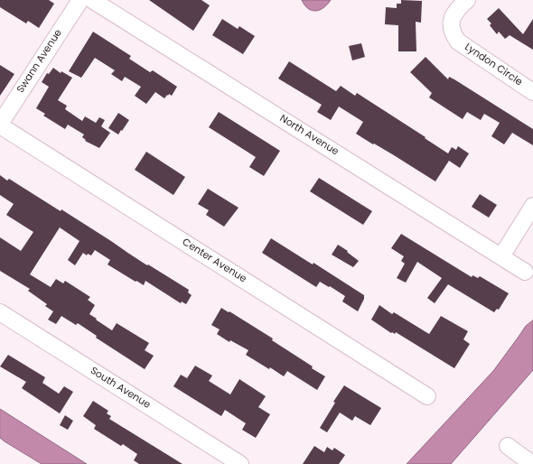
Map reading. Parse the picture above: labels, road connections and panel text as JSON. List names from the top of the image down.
{
  "streets": {
    "street": [
      "Swann Avenue",
      "Lyndon Circle",
      "North Avenue",
      "Center Avenue",
      "South Avenue"
    ]
  },
  "crossings": [
    ["Swann Avenue", "Center Avenue"]
  ]
}
